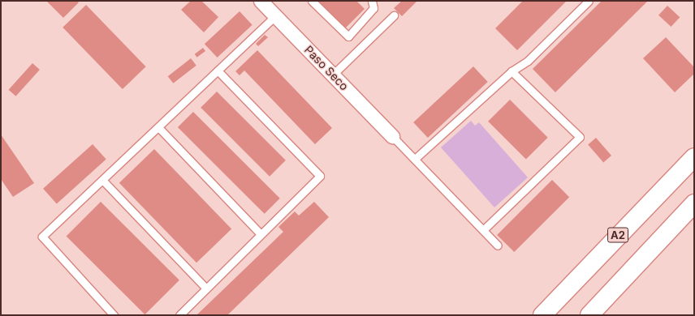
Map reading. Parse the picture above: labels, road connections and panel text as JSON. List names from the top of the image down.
{
  "streets": {
    "highway": ["A2"],
    "street": ["Paso Seco"]
  }
}
